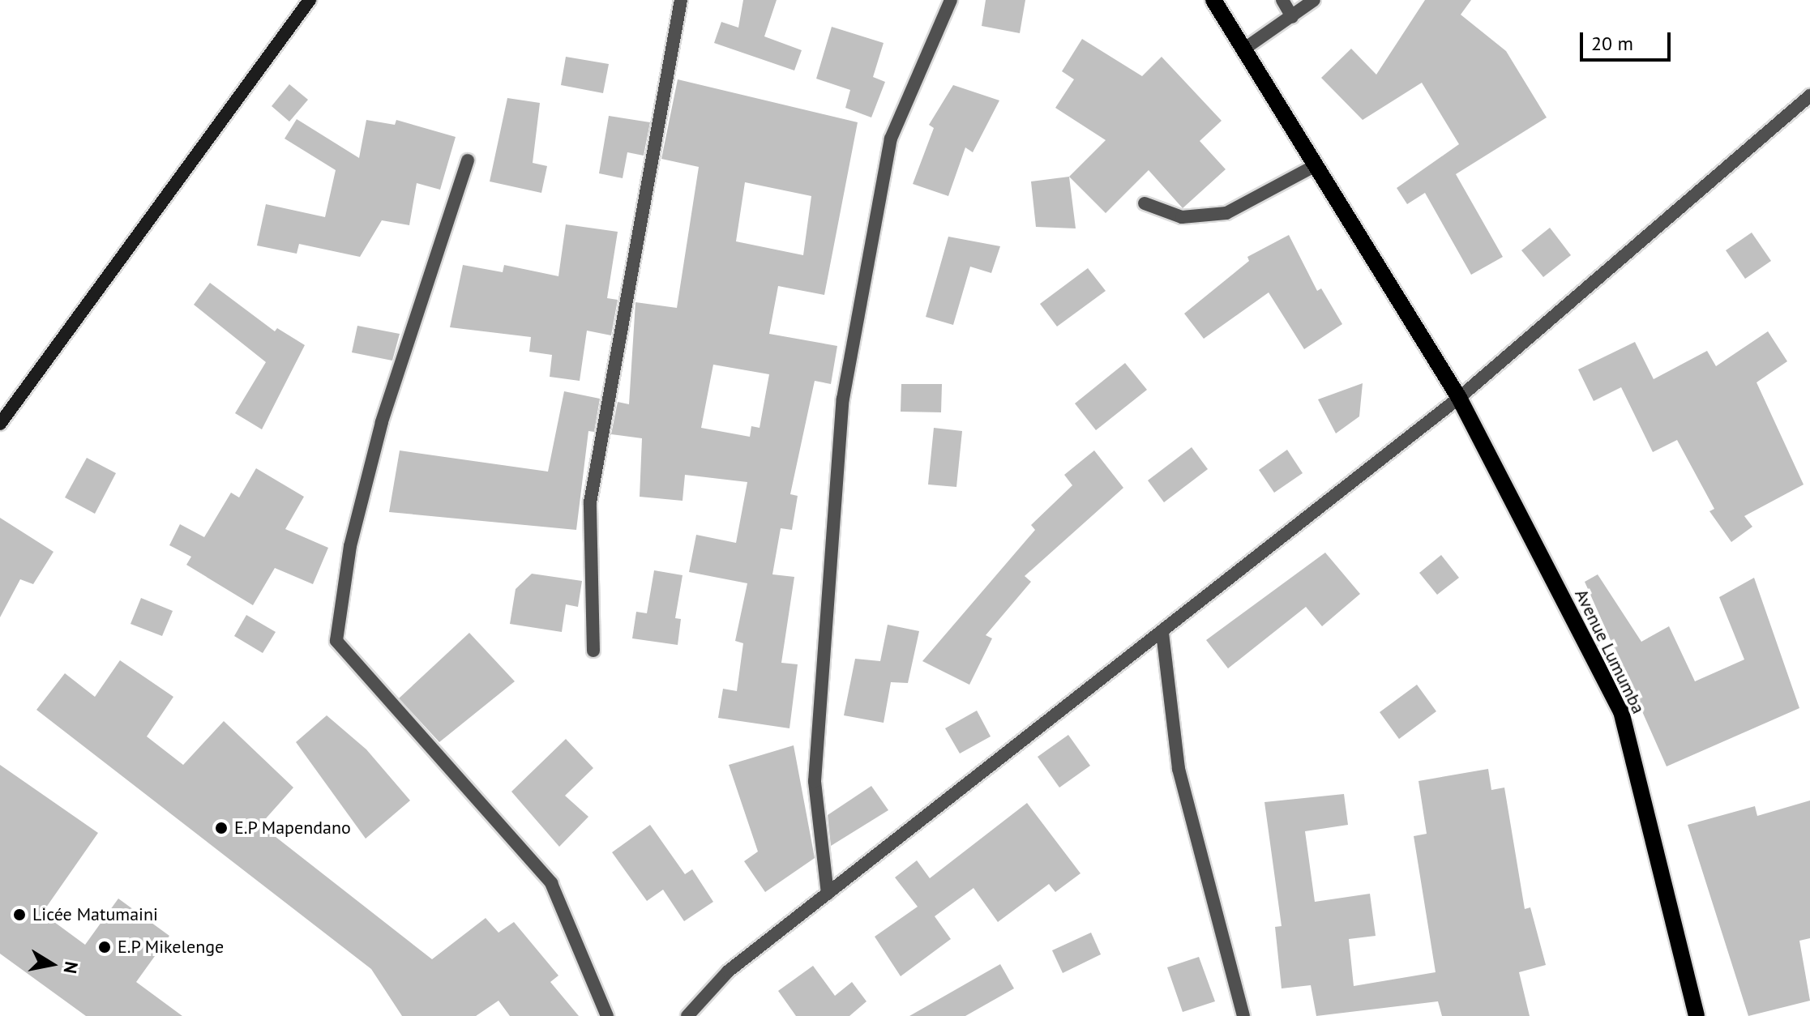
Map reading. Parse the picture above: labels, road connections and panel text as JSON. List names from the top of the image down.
{
  "streets": {
    "main road": ["Avenue Lumumba"]
  },
  "places": ["E.P Mapendano", "Licée Matumaini", "E.P Mikelenge"],
  "scale_bar": "20 m",
  "north": "right"
}
